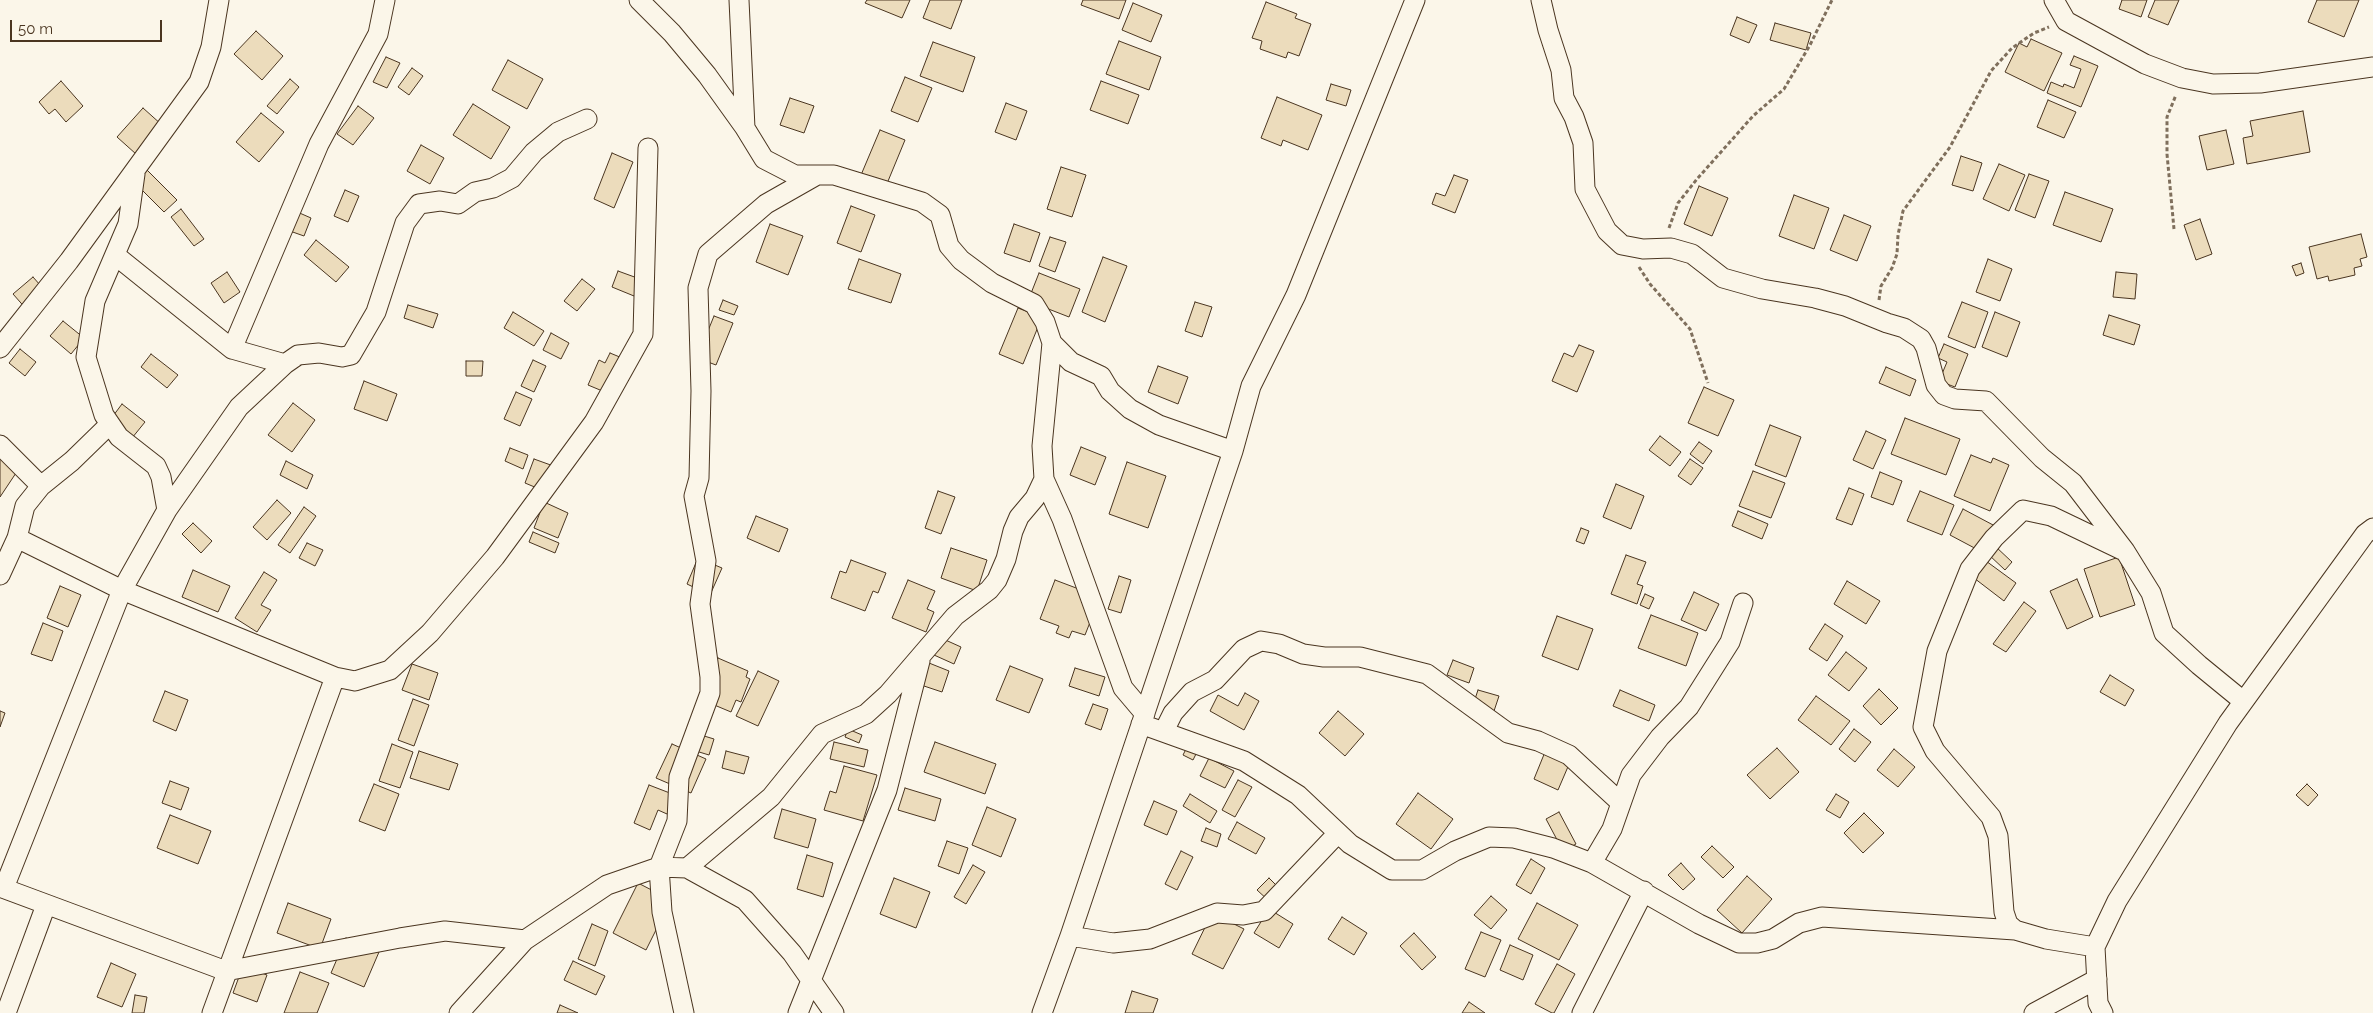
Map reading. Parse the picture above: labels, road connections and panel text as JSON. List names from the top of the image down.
{
  "scale_bar": "50 m"
}
